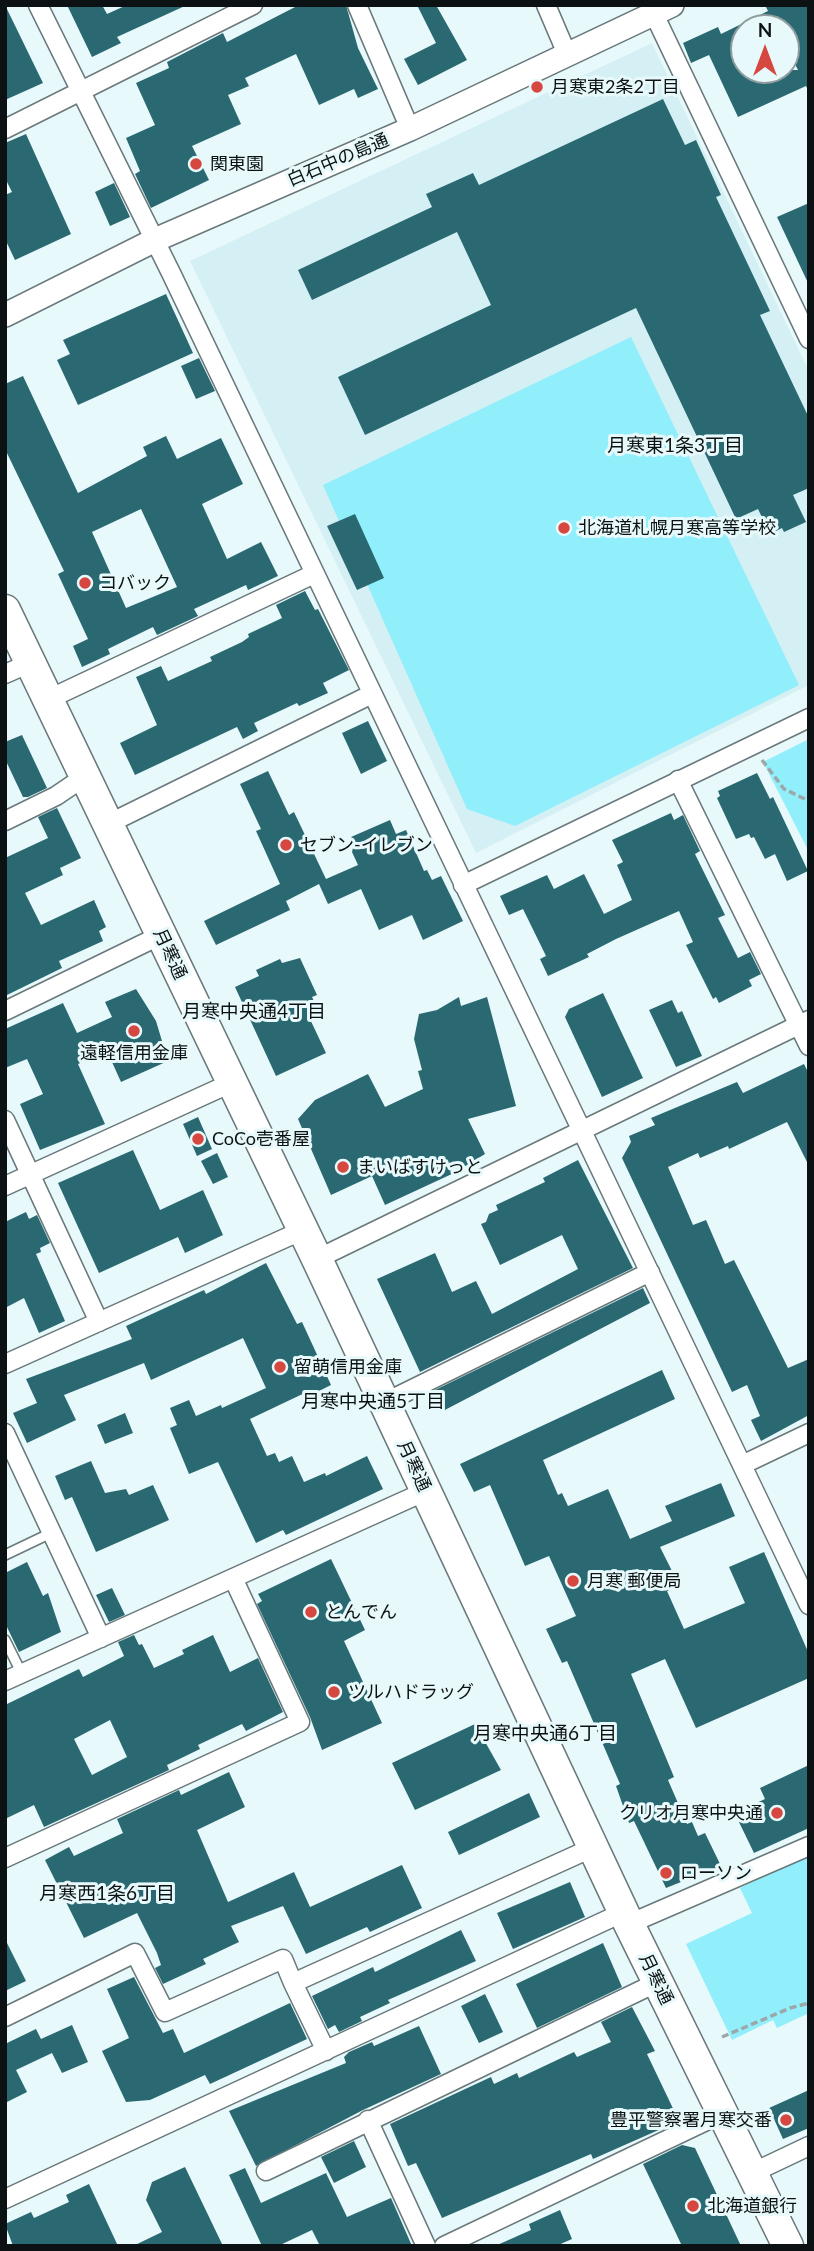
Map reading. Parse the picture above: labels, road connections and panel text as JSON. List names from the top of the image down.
{
  "streets": {
    "highway": ["月寒通"],
    "street": ["白石中の島通"]
  },
  "districts": [
    "月寒東1条3丁目",
    "月寒中央通4丁目",
    "月寒中央通5丁目",
    "月寒中央通6丁目",
    "月寒西1条6丁目"
  ],
  "places": [
    "月寒東2条2丁目",
    "関東園",
    "北海道札幌月寒高等学校",
    "コバック",
    "セブン-イレブン",
    "遠軽信用金庫",
    "CoCo壱番屋",
    "まいばすけっと",
    "留萌信用金庫",
    "月寒 郵便局",
    "とんでん",
    "ツルハドラッグ",
    "クリオ月寒中央通",
    "ローソン",
    "豊平警察署月寒交番",
    "北海道銀行"
  ],
  "north": "top"
}
